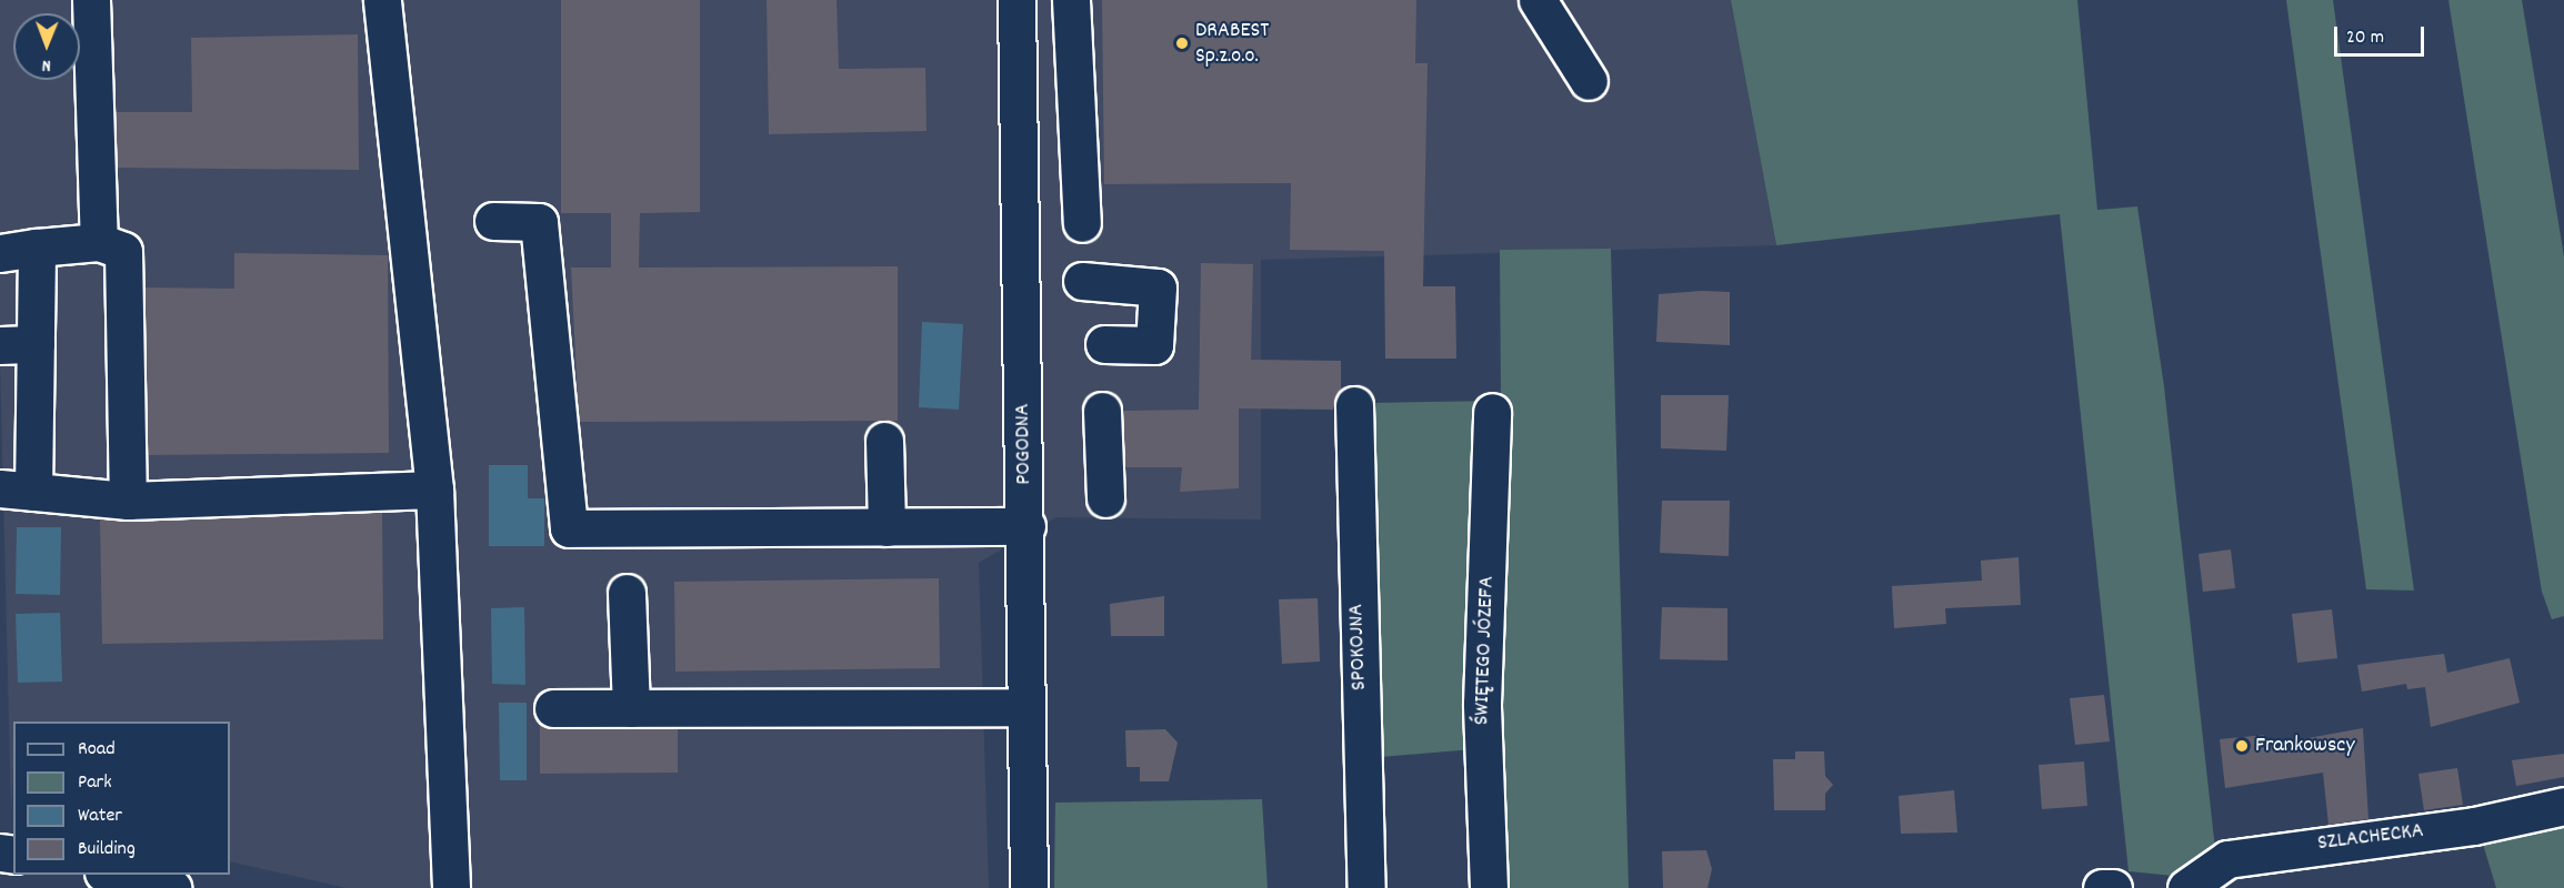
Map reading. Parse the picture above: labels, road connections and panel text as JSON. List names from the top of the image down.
{
  "streets": {
    "street": [
      "POGODNA",
      "SPOKOJNA",
      "ŚWIĘTEGO JÓZEFA",
      "SZLACHECKA"
    ]
  },
  "places": ["DRABEST Sp.z.o.o.", "Frankowscy"],
  "legend": [
    "Road",
    "Park",
    "Water",
    "Building"
  ],
  "scale_bar": "20 m",
  "north": "bottom"
}
